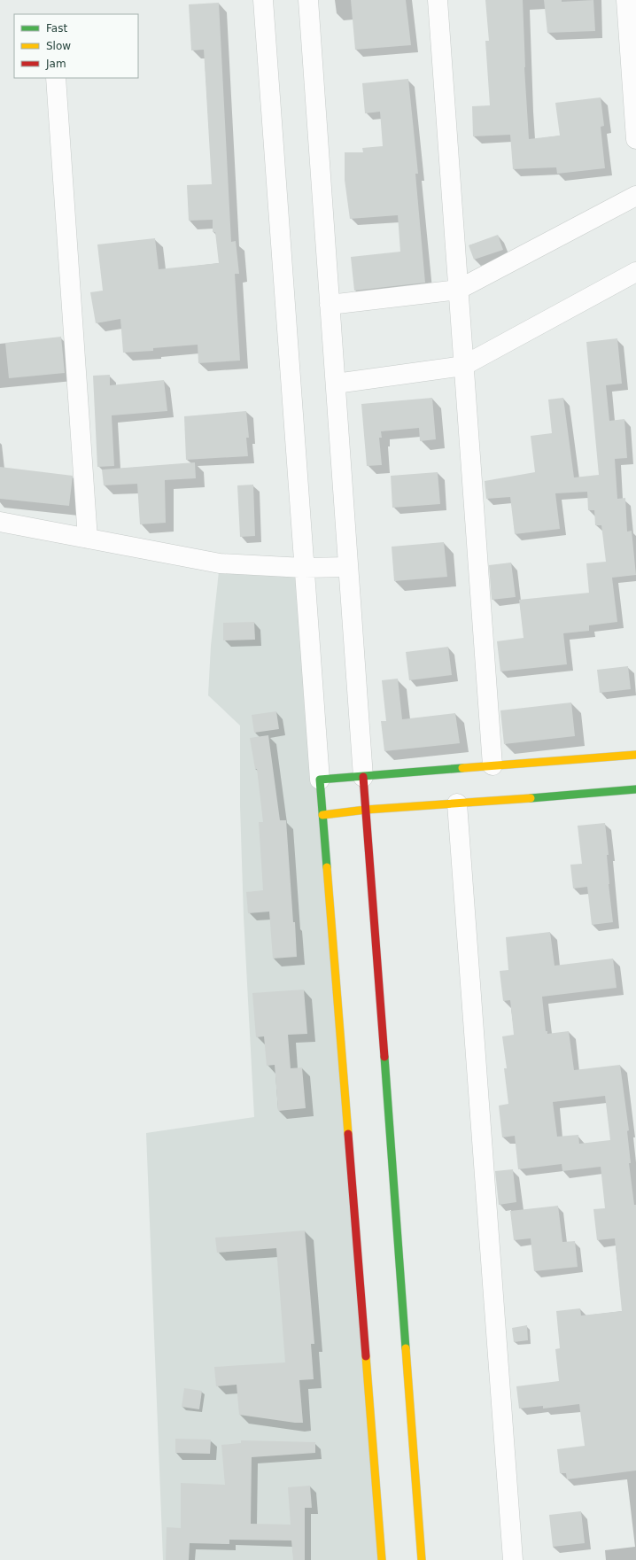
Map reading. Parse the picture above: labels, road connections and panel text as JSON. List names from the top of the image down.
{
  "legend": ["Fast", "Slow", "Jam"]
}
